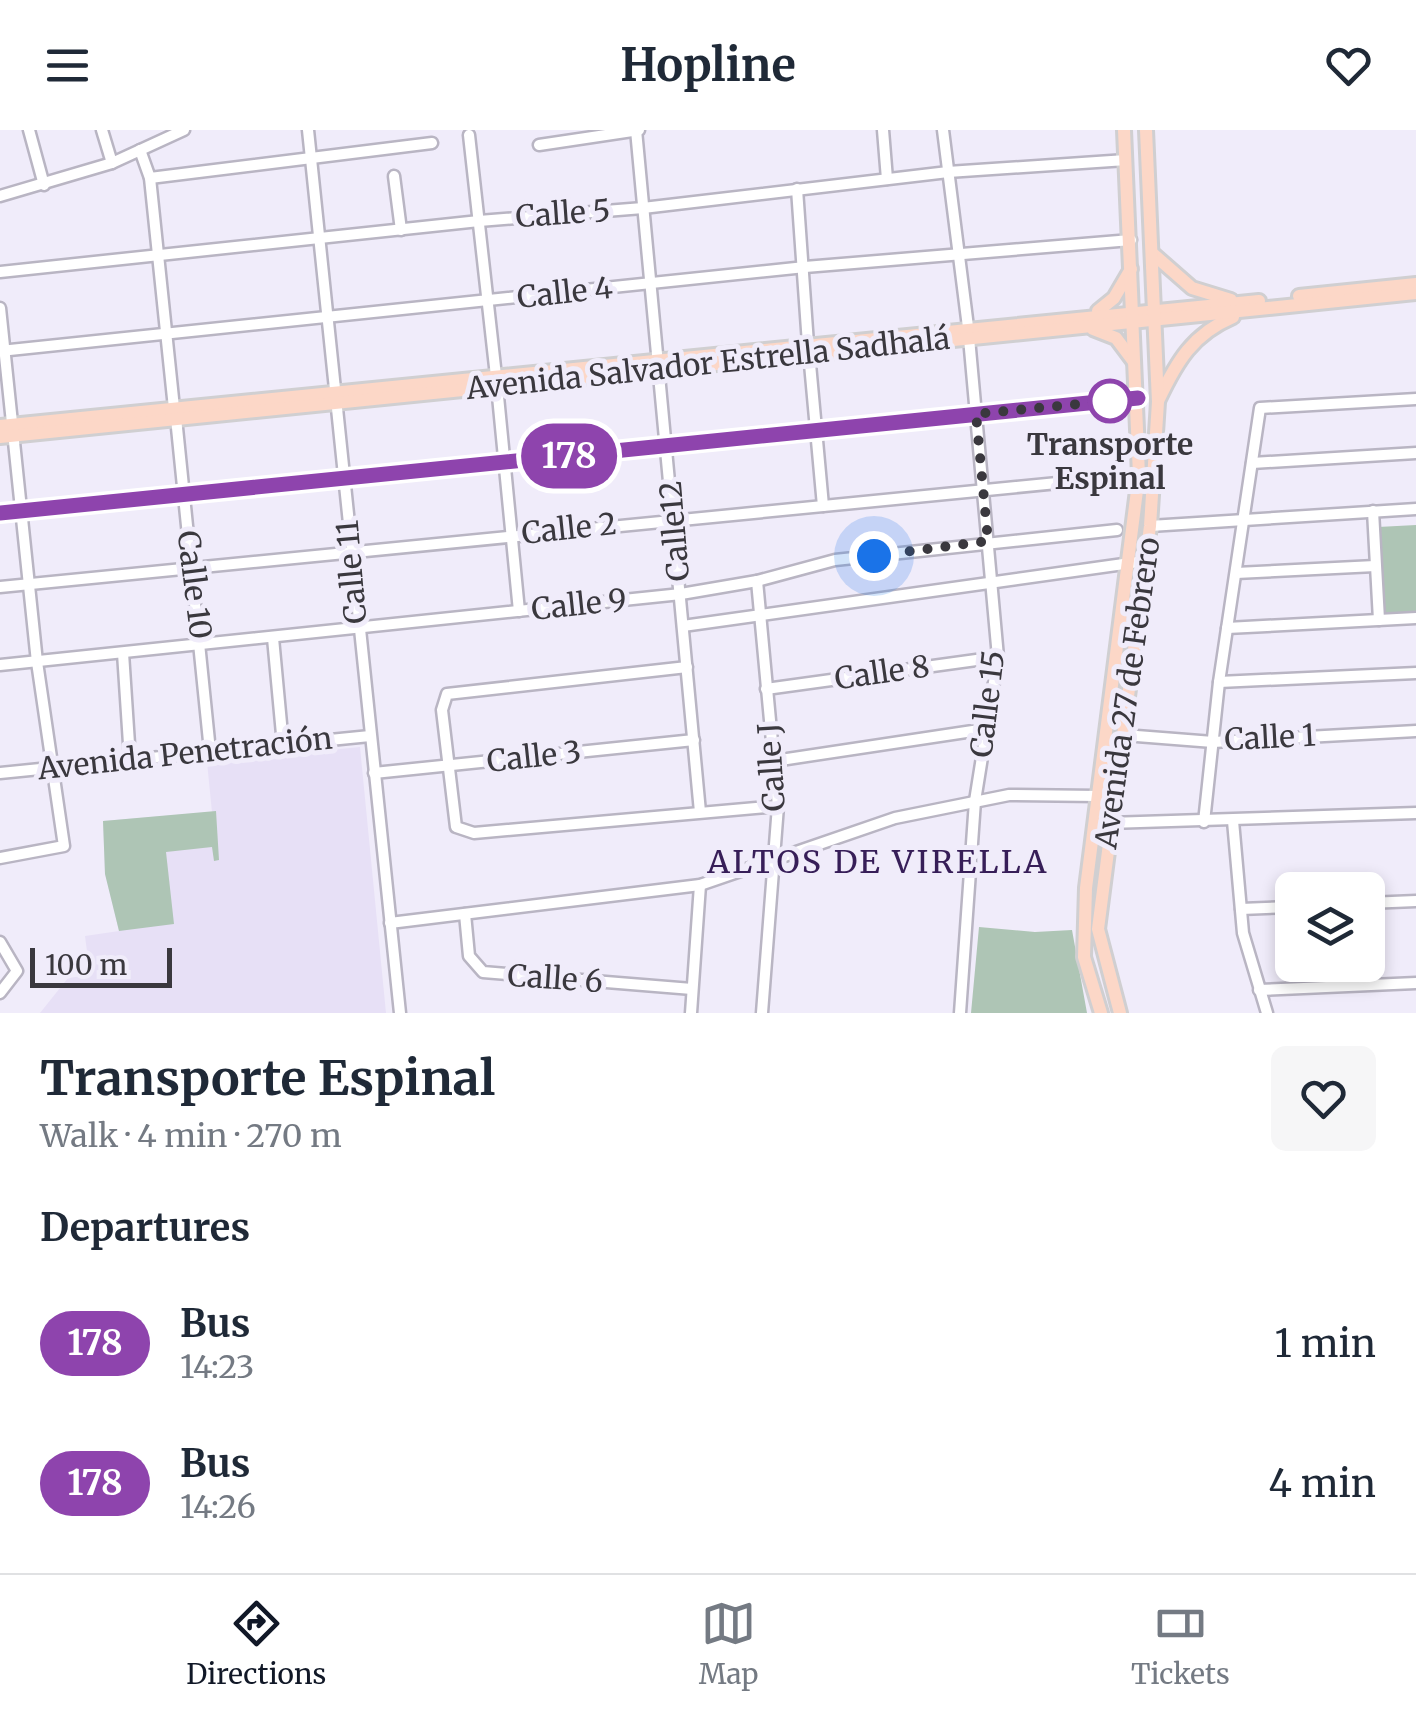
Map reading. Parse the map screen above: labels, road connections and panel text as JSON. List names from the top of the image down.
{
  "streets": {
    "main road": ["Avenida Salvador Estrella Sadhalá", "Avenida 27 de Febrero"],
    "street": [
      "Calle 5",
      "Calle 4",
      "Calle 2",
      "Calle12",
      "Calle 11",
      "Calle 10",
      "Calle 9",
      "Calle 8",
      "Calle 15",
      "Calle 1",
      "Avenida Penetración",
      "Calle 3",
      "Calle J",
      "Calle 6"
    ]
  },
  "crossings": [
    ["Calle 5", "Calle12"],
    ["Calle 5", "Calle 11"],
    ["Calle 5", "Calle 10"],
    ["Calle 5", "Avenida 27 de Febrero"],
    ["Calle 5", "Calle 15"],
    ["Calle 4", "Calle12"],
    ["Calle 4", "Calle 11"],
    ["Calle 4", "Calle 10"],
    ["Calle 4", "Avenida 27 de Febrero"],
    ["Calle 4", "Calle 15"],
    ["Avenida Salvador Estrella Sadhalá", "Calle12"],
    ["Avenida Salvador Estrella Sadhalá", "Calle 11"],
    ["Avenida Salvador Estrella Sadhalá", "Calle 10"],
    ["Avenida Salvador Estrella Sadhalá", "Avenida 27 de Febrero"],
    ["Avenida Salvador Estrella Sadhalá", "Calle 15"],
    ["Calle 2", "Calle12"],
    ["Calle 2", "Calle 11"],
    ["Calle 2", "Calle 10"],
    ["Calle 2", "Avenida 27 de Febrero"],
    ["Calle 2", "Calle 15"],
    ["Calle12", "Calle 9"],
    ["Calle12", "Calle 3"],
    ["Calle 11", "Calle 9"],
    ["Calle 11", "Avenida Penetración"],
    ["Calle 11", "Calle 3"],
    ["Calle 10", "Calle 9"],
    ["Calle 10", "Avenida Penetración"],
    ["Calle 9", "Calle 15"],
    ["Calle 9", "Calle J"],
    ["Calle 8", "Calle 15"],
    ["Calle 8", "Calle J"],
    ["Avenida 27 de Febrero", "Calle 1"]
  ],
  "districts": ["ALTOS DE VIRELLA"],
  "places": ["Transporte Espinal"],
  "lines": ["bus line 178"],
  "scale_bar": "100 m",
  "page": {
    "header": "Hopline",
    "on_map": "178",
    "scale": "100 m",
    "heading": [
      ["Transporte Espinal", "Walk · 4 min · 270 m"],
      "Departures"
    ],
    "list": [
      {
        "mark": "178",
        "name": "Bus",
        "note": "14:23",
        "value": "1 min"
      },
      {
        "mark": "178",
        "name": "Bus",
        "note": "14:26",
        "value": "4 min"
      }
    ],
    "tabs": ["Directions", "Map", "Tickets"]
  }
}
